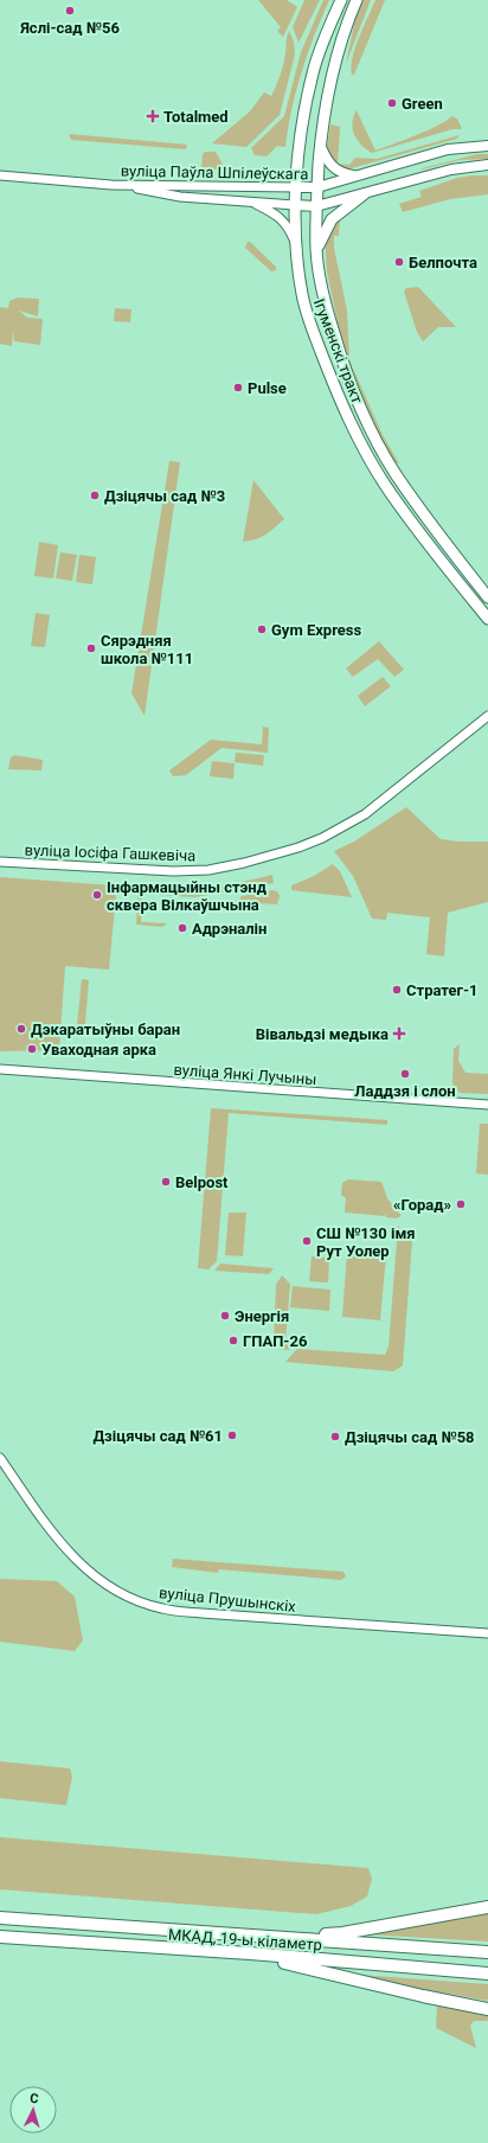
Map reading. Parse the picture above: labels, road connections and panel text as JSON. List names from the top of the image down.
{
  "streets": {
    "highway": ["МКАД, 19-ы кіламетр"],
    "main road": ["вуліца Паўла Шпілеўскага", "Ігуменскі тракт"],
    "street": ["вуліца Іосіфа Гашкевіча", "вуліца Янкі Лучыны", "вуліца Прушынскіх"]
  },
  "crossings": [
    ["вуліца Паўла Шпілеўскага", "Ігуменскі тракт"]
  ],
  "places": {
    "other": [
      "Яслі-сад №56",
      "Green",
      "Белпочта",
      "Pulse",
      "Дзіцячы сад №3",
      "Gym Express",
      "Сярэдняя школа №111",
      "Інфармацыйны стэнд сквера Вілкаўшчына",
      "Адрэналін",
      "Стратег-1",
      "Дэкаратыўны баран",
      "Уваходная арка",
      "Ладдзя і слон",
      "Belpost",
      "«Горад»",
      "СШ №130 імя Рут Уолер",
      "Энергія",
      "ГПАП-26",
      "Дзіцячы сад №61",
      "Дзіцячы сад №58"
    ],
    "health": ["Totalmed", "Вівальдзі медыка"]
  },
  "north": "top"
}
